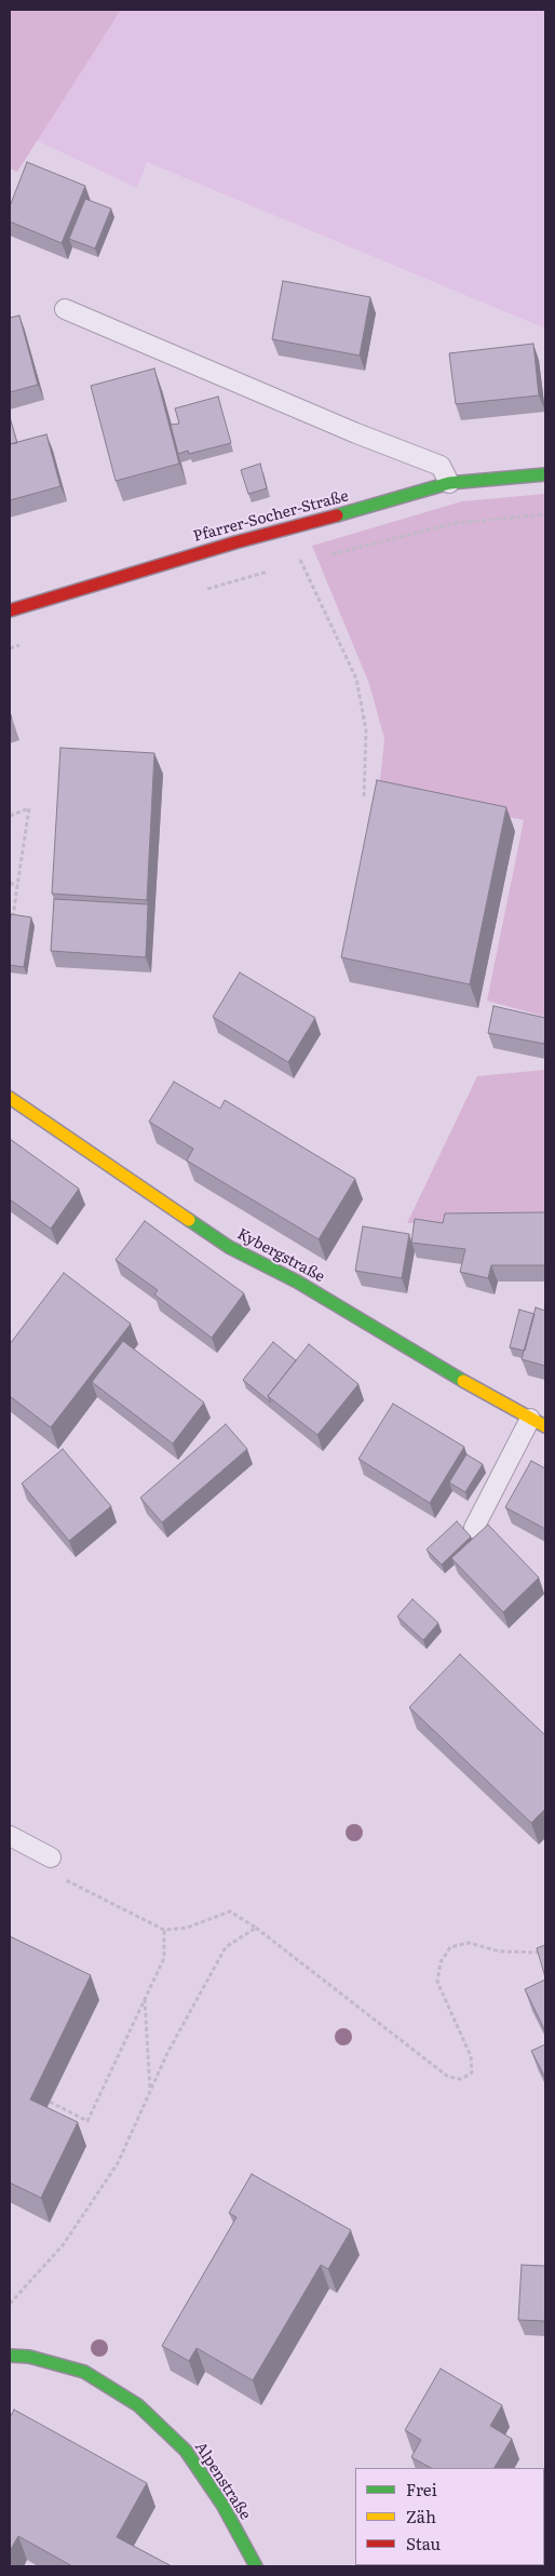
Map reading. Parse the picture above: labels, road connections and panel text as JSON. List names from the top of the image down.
{
  "streets": {
    "street": ["Pfarrer-Socher-Straße", "Kybergstraße", "Alpenstraße"]
  },
  "legend": ["Frei", "Zäh", "Stau"]
}
